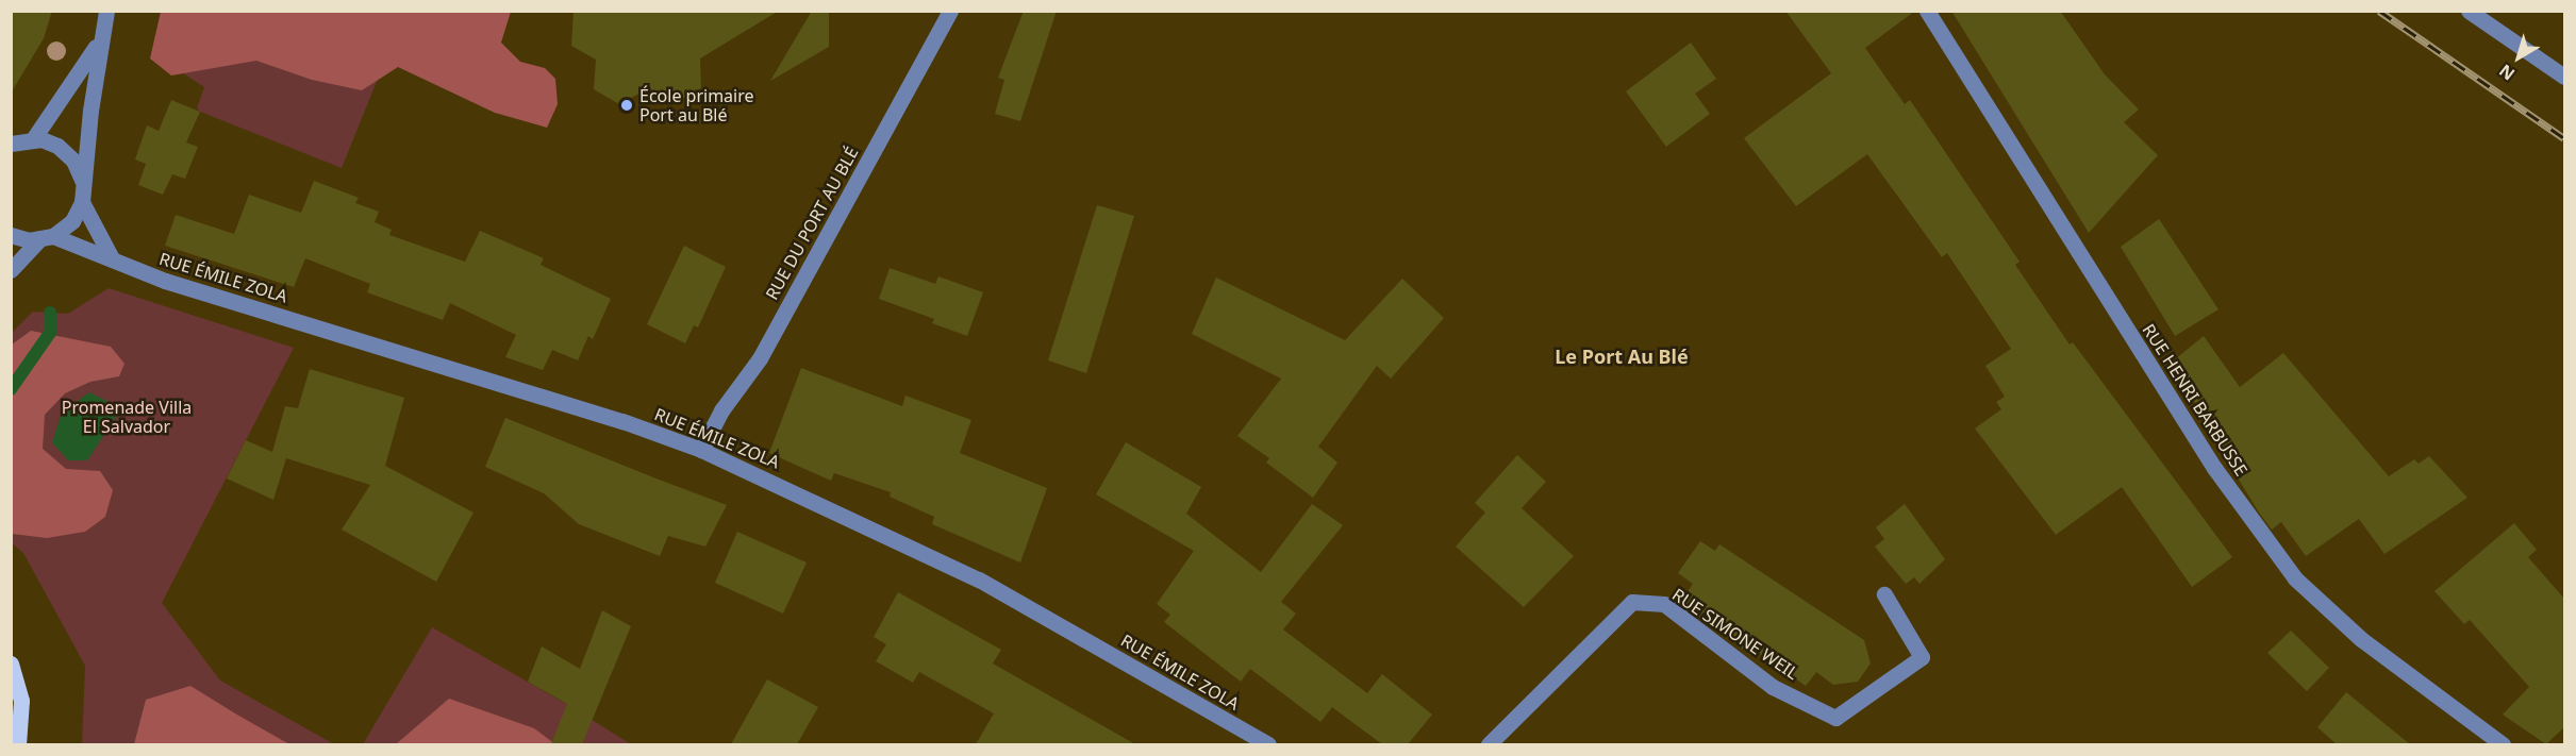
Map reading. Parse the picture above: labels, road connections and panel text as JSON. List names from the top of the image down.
{
  "streets": {
    "street": [
      "RUE DU PORT AU BLÉ",
      "RUE ÉMILE ZOLA",
      "RUE HENRI BARBUSSE",
      "RUE SIMONE WEIL"
    ]
  },
  "crossings": [
    ["RUE DU PORT AU BLÉ", "RUE ÉMILE ZOLA"]
  ],
  "districts": ["Le Port Au Blé"],
  "parks": ["Promenade Villa El Salvador"],
  "places": ["École primaire Port au Blé"],
  "north": "bottom left"
}
